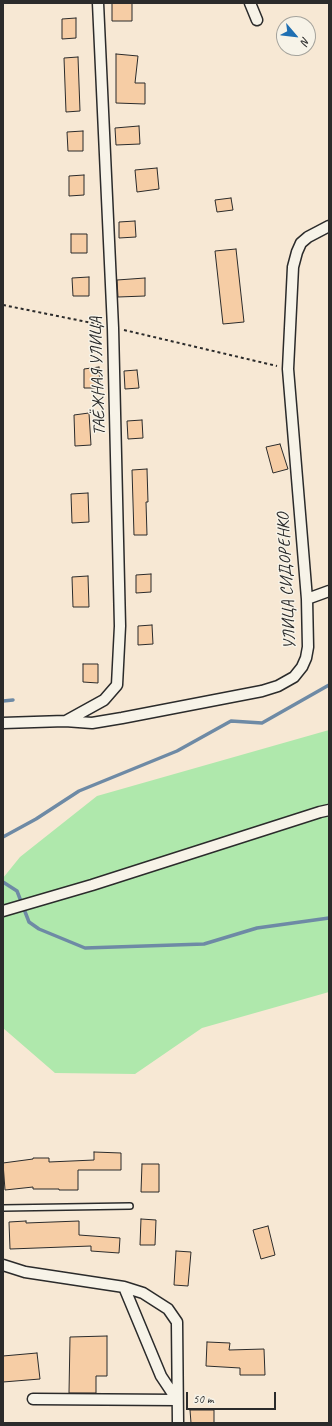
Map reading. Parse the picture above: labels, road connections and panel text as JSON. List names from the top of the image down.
{
  "streets": {
    "street": ["ТАЁЖНАЯ УЛИЦА", "УЛИЦА СИДОРЕНКО"]
  },
  "crossings": [
    ["ТАЁЖНАЯ УЛИЦА", "УЛИЦА СИДОРЕНКО"]
  ],
  "scale_bar": "50 m",
  "north": "bottom right"
}
